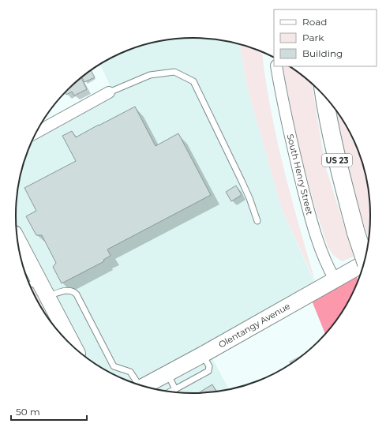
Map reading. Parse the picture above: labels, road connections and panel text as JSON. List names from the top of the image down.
{
  "streets": {
    "highway": ["US 23"],
    "street": ["South Henry Street", "Olentangy Avenue"]
  },
  "crossings": [
    ["South Henry Street", "Olentangy Avenue"]
  ],
  "legend": ["Road", "Park", "Building"],
  "scale_bar": "50 m"
}
